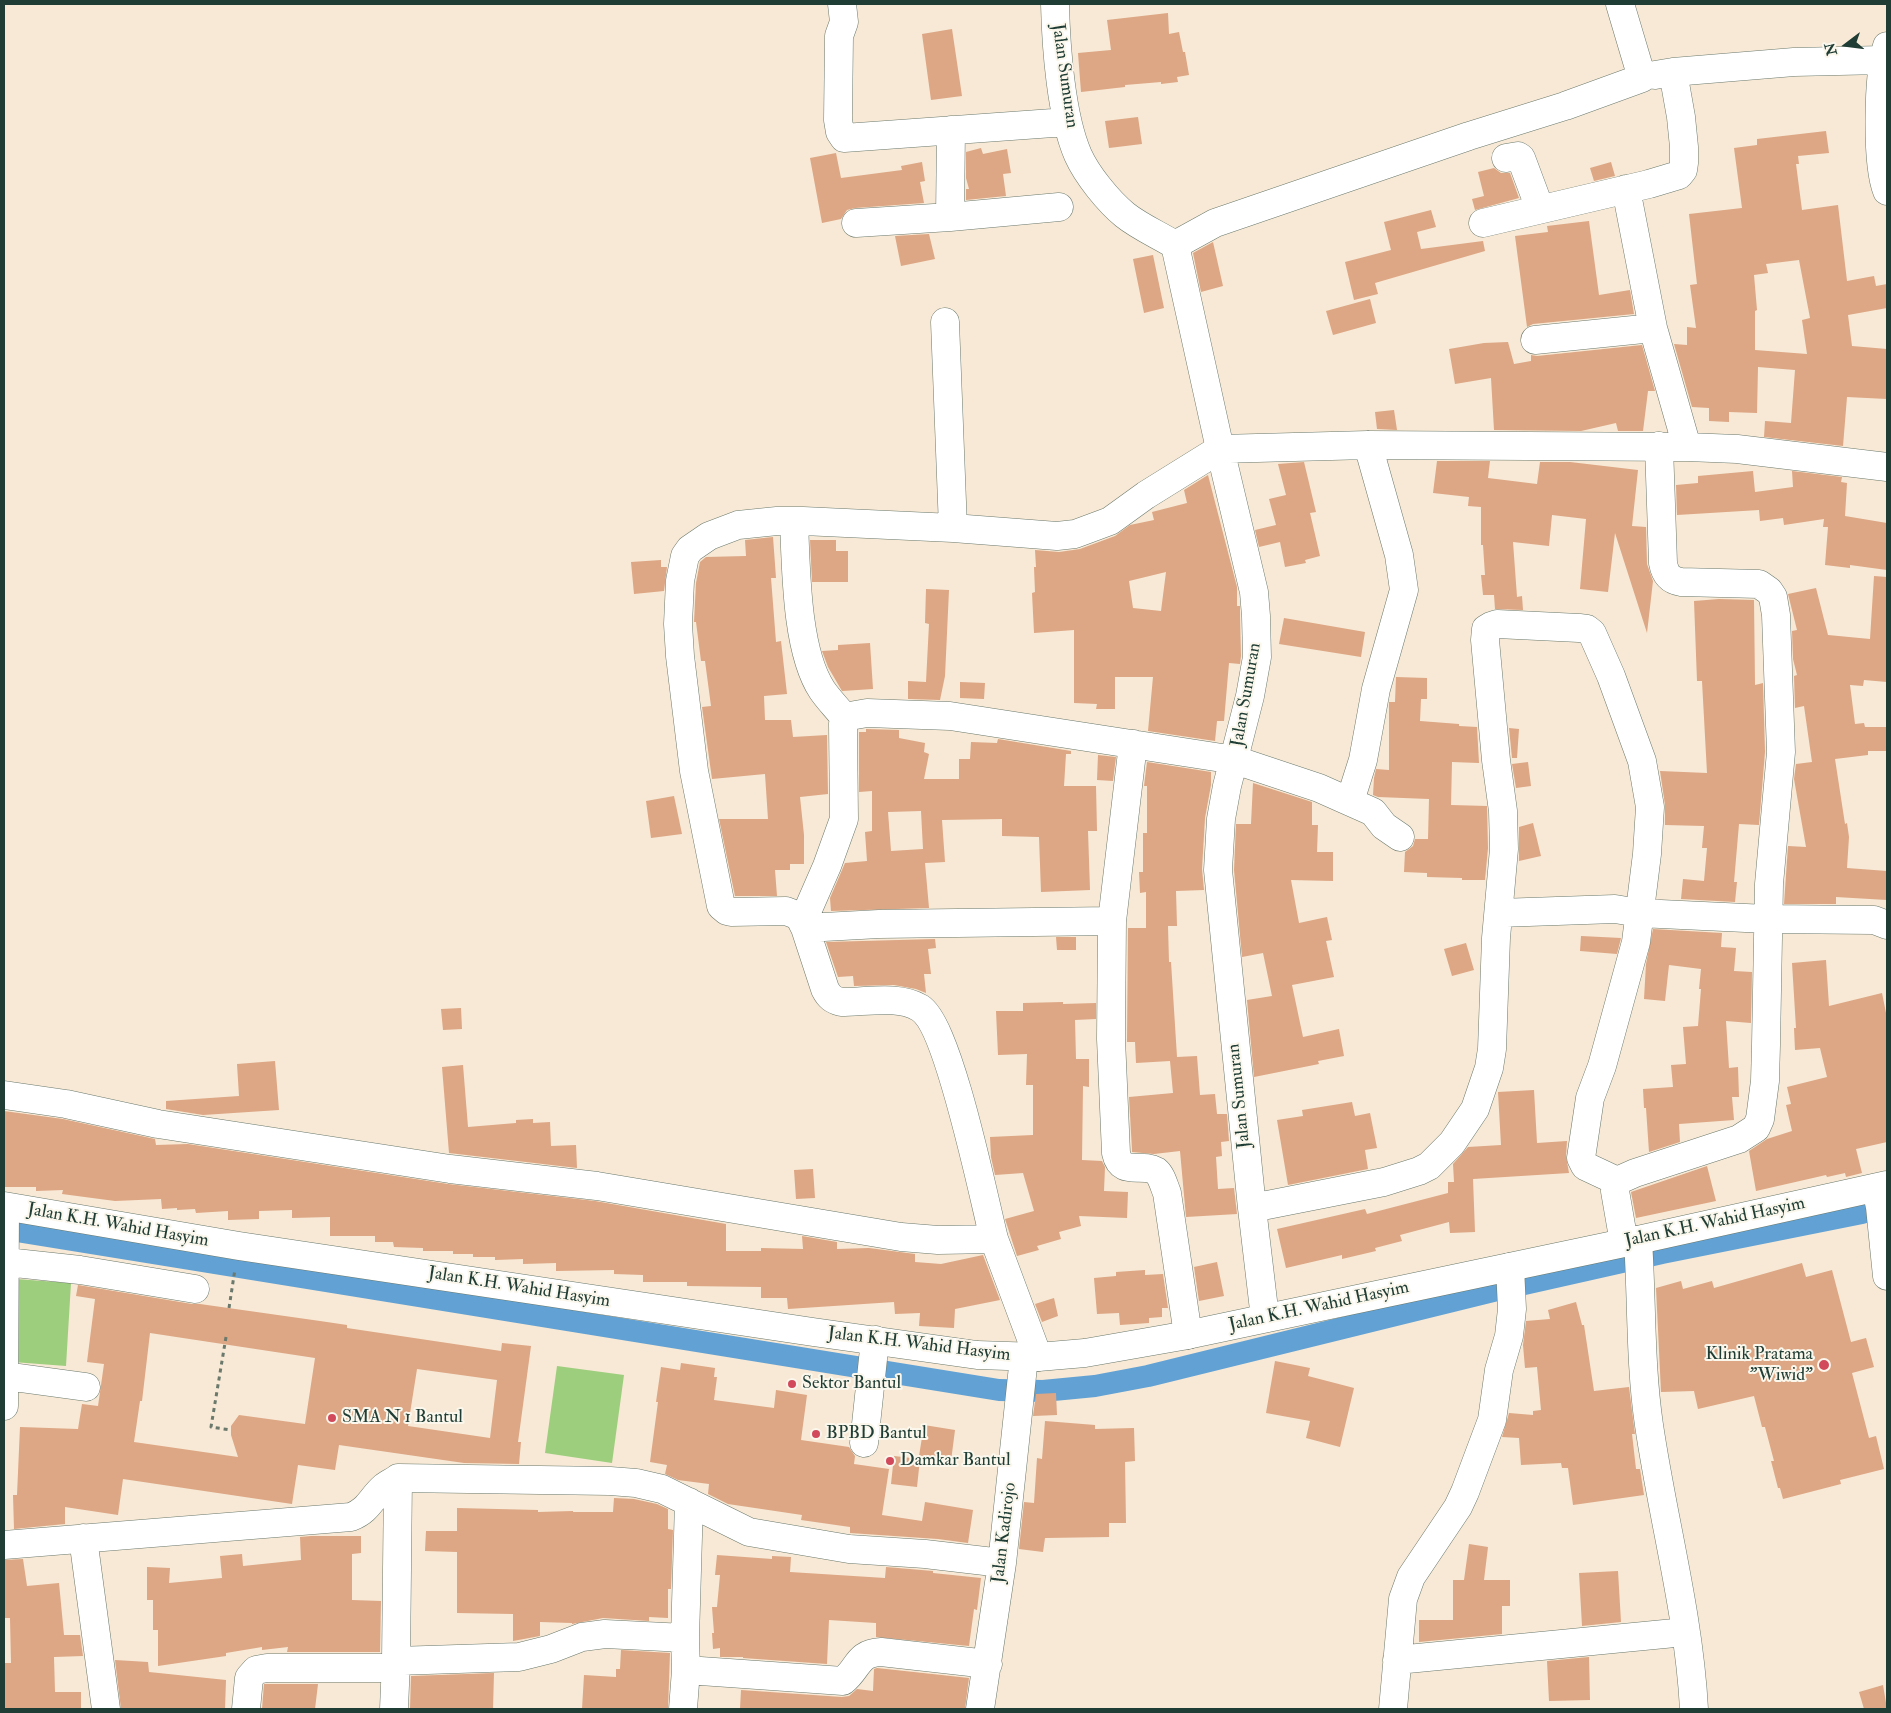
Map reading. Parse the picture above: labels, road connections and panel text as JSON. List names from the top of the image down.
{
  "streets": {
    "street": ["Jalan Sumuran", "Jalan K.H. Wahid Hasyim", "Jalan Kadirojo"]
  },
  "crossings": [
    ["Jalan Sumuran", "Jalan K.H. Wahid Hasyim"],
    ["Jalan K.H. Wahid Hasyim", "Jalan Kadirojo"]
  ],
  "places": [
    "Klinik Pratama \"Wiwid\"",
    "Sektor Bantul",
    "SMA N 1 Bantul",
    "BPBD Bantul",
    "Damkar Bantul"
  ],
  "north": "left"
}
